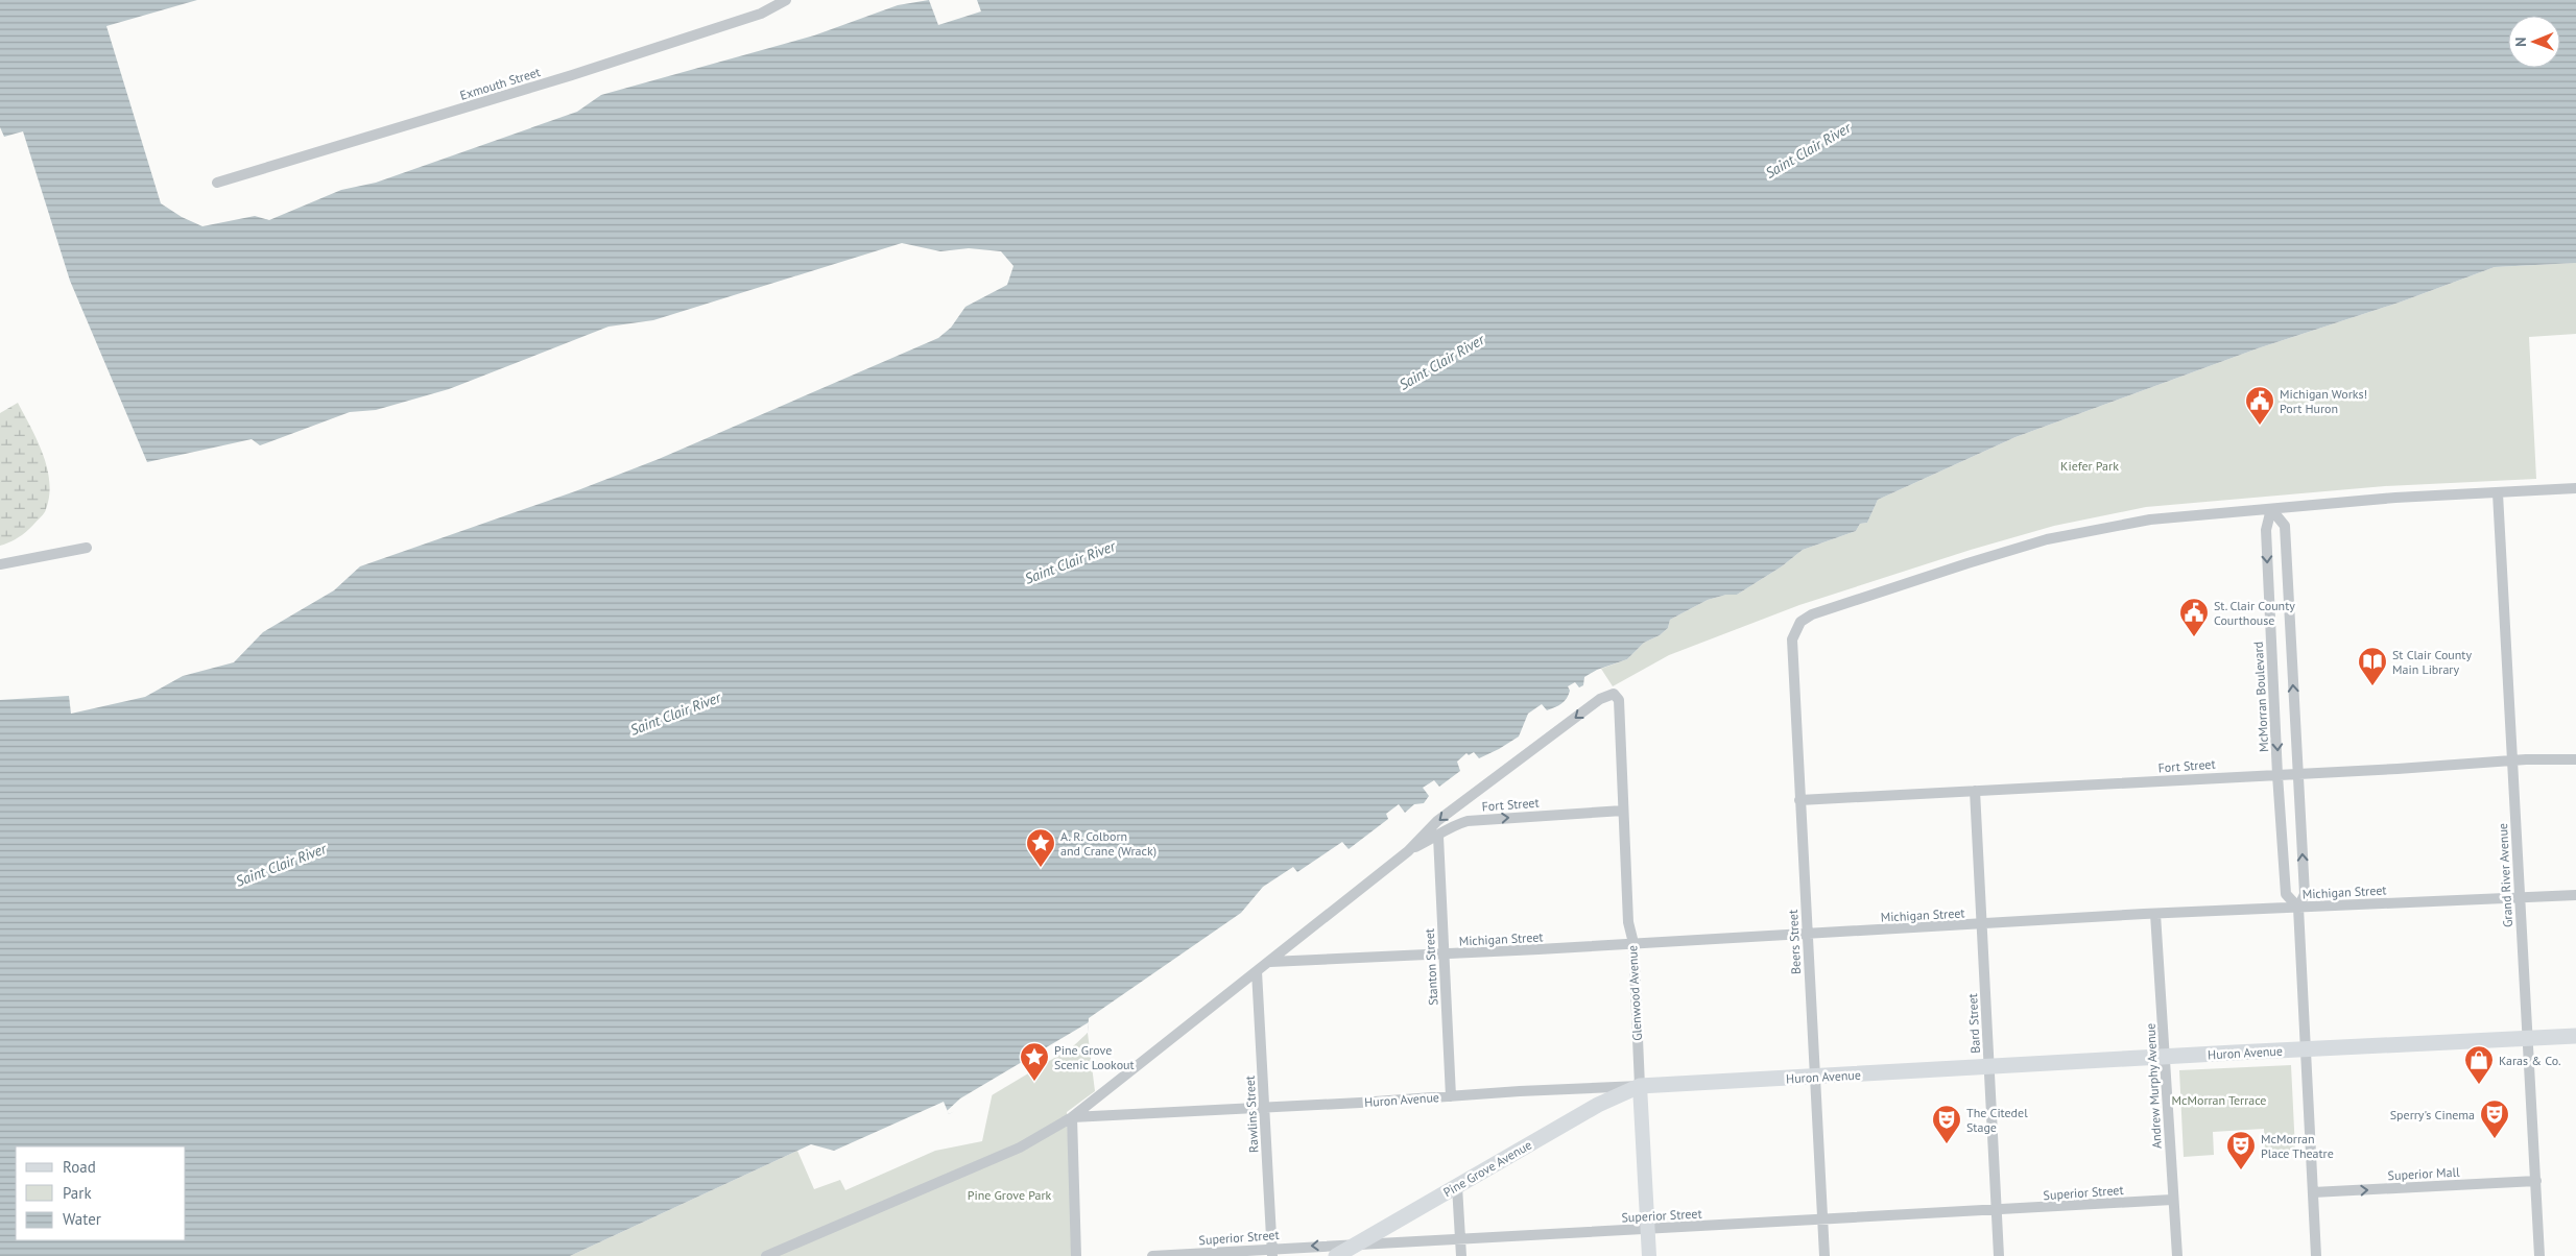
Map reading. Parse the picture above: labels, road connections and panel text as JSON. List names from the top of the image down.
{
  "streets": {
    "main road": ["Huron Avenue", "Pine Grove Avenue"],
    "street": [
      "Exmouth Street",
      "McMorran Boulevard",
      "Fort Street",
      "Grand River Avenue",
      "Michigan Street",
      "Beers Street",
      "Stanton Street",
      "Glenwood Avenue",
      "Bard Street",
      "Andrew Murphy Avenue",
      "Rawlins Street",
      "Superior Mall",
      "Superior Street"
    ]
  },
  "crossings": [
    ["McMorran Boulevard", "Fort Street"],
    ["McMorran Boulevard", "Michigan Street"],
    ["McMorran Boulevard", "Beers Street"],
    ["McMorran Boulevard", "Huron Avenue"],
    ["McMorran Boulevard", "Superior Mall"],
    ["Fort Street", "Grand River Avenue"],
    ["Fort Street", "Beers Street"],
    ["Fort Street", "Stanton Street"],
    ["Fort Street", "Glenwood Avenue"],
    ["Fort Street", "Bard Street"],
    ["Grand River Avenue", "Michigan Street"],
    ["Grand River Avenue", "Huron Avenue"],
    ["Grand River Avenue", "Superior Mall"],
    ["Michigan Street", "Beers Street"],
    ["Michigan Street", "Stanton Street"],
    ["Michigan Street", "Glenwood Avenue"],
    ["Michigan Street", "Bard Street"],
    ["Michigan Street", "Andrew Murphy Avenue"],
    ["Beers Street", "Huron Avenue"],
    ["Beers Street", "Superior Street"],
    ["Stanton Street", "Huron Avenue"],
    ["Glenwood Avenue", "Huron Avenue"],
    ["Glenwood Avenue", "Pine Grove Avenue"],
    ["Glenwood Avenue", "Superior Street"],
    ["Bard Street", "Huron Avenue"],
    ["Bard Street", "Superior Street"],
    ["Huron Avenue", "Andrew Murphy Avenue"],
    ["Huron Avenue", "Rawlins Street"],
    ["Huron Avenue", "Pine Grove Avenue"],
    ["Andrew Murphy Avenue", "Superior Street"],
    ["Rawlins Street", "Superior Street"],
    ["Pine Grove Avenue", "Superior Street"]
  ],
  "one_way": ["Superior Mall"],
  "water": ["Saint Clair River"],
  "parks": ["Kiefer Park", "McMorran Terrace", "Pine Grove Park"],
  "places": {
    "public building": ["Michigan Works! Port Huron", "St. Clair County Courthouse"],
    "library": ["St Clair County Main Library"],
    "place": ["A. R. Colborn and Crane (Wrack)", "Pine Grove Scenic Lookout"],
    "shop": ["Karas & Co."],
    "theatre": ["Sperry's Cinema", "The Citedel Stage", "McMorran Place Theatre"]
  },
  "legend": ["Road", "Park", "Water"],
  "north": "left"
}
